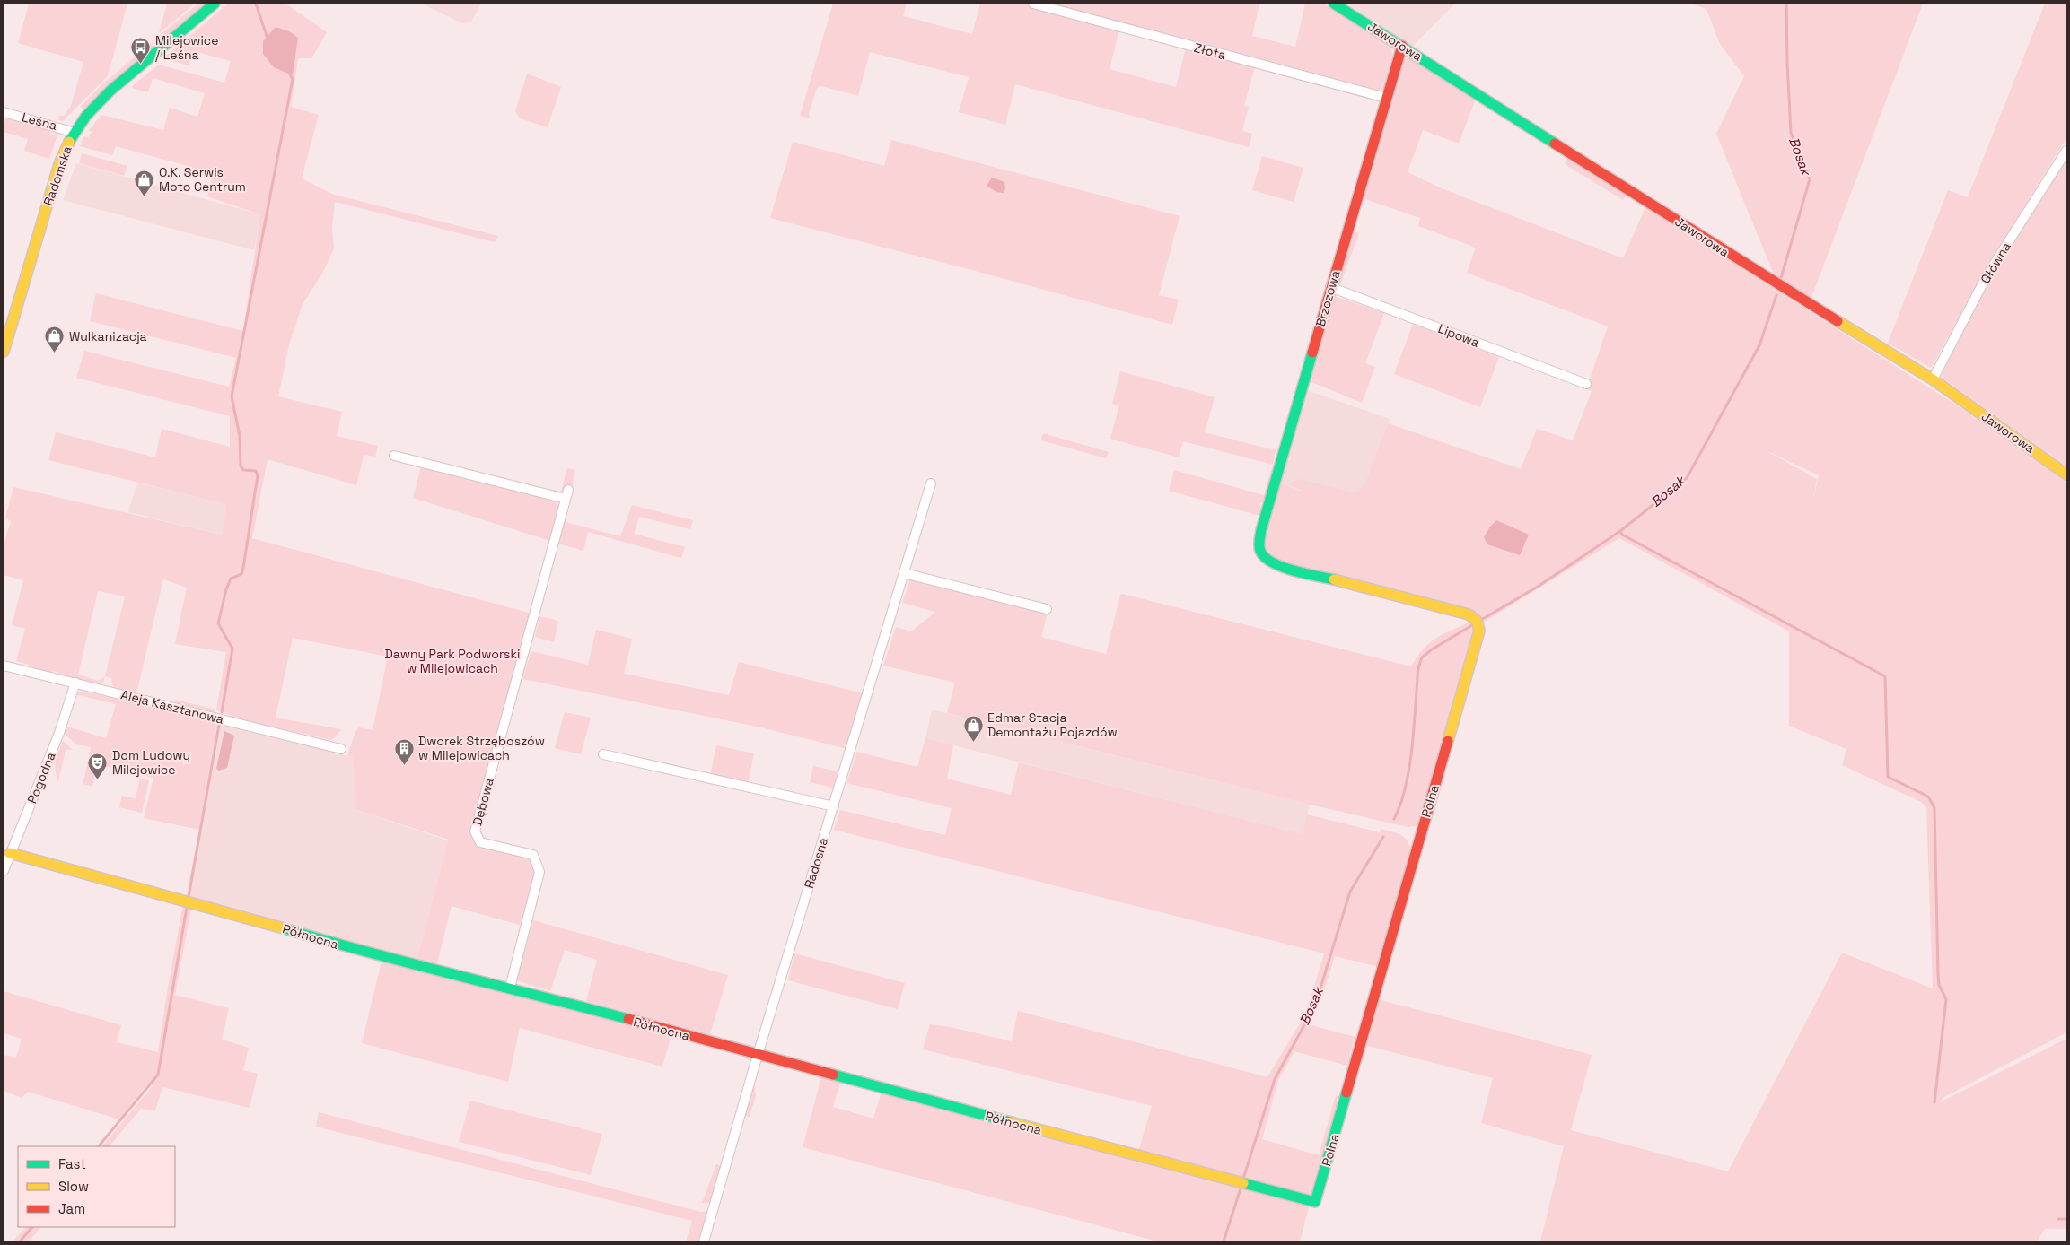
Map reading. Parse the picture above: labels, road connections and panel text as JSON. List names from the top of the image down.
{
  "streets": {
    "street": [
      "Jaworowa",
      "Złota",
      "Leśna",
      "Radomska",
      "Główna",
      "Brzozowa",
      "Lipowa",
      "Aleja Kasztanowa",
      "Pogodna",
      "Polna",
      "Dębowa",
      "Radosna",
      "Północna"
    ]
  },
  "crossings": [
    ["Jaworowa", "Główna"],
    ["Jaworowa", "Brzozowa"],
    ["Złota", "Brzozowa"],
    ["Leśna", "Radomska"],
    ["Brzozowa", "Lipowa"],
    ["Brzozowa", "Polna"],
    ["Aleja Kasztanowa", "Pogodna"],
    ["Pogodna", "Północna"],
    ["Polna", "Północna"],
    ["Dębowa", "Północna"],
    ["Radosna", "Północna"]
  ],
  "water": ["Bosak"],
  "parks": ["Dawny Park Podworski w Milejowicach"],
  "places": {
    "bus stop": ["Milejowice / Leśna"],
    "shop": ["O.K. Serwis Moto Centrum", "Wulkanizacja", "Edmar Stacja Demontażu Pojazdów"],
    "building": ["Dworek Strzęboszów w Milejowicach"],
    "theatre": ["Dom Ludowy Milejowice"]
  },
  "legend": ["Fast", "Slow", "Jam"]
}
